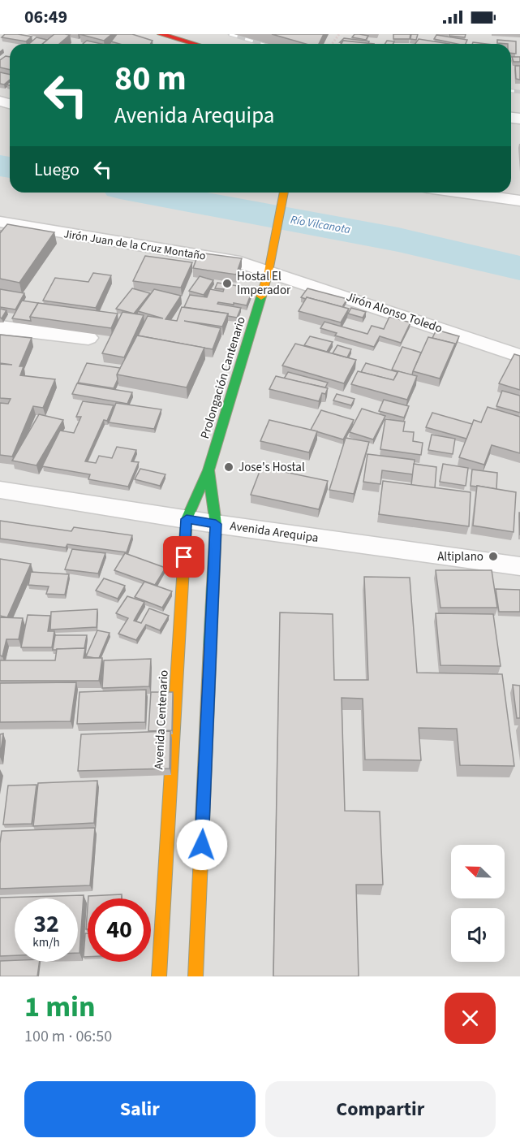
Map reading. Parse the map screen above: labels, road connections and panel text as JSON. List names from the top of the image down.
{
  "streets": {
    "street": [
      "Jirón Juan de la Cruz Montaño",
      "Jirón Alonso Toledo",
      "Prolongación Cantenario",
      "Avenida Arequipa",
      "Avenida Centenario"
    ]
  },
  "crossings": [
    ["Jirón Juan de la Cruz Montaño", "Jirón Alonso Toledo"],
    ["Jirón Juan de la Cruz Montaño", "Prolongación Cantenario"],
    ["Jirón Alonso Toledo", "Prolongación Cantenario"],
    ["Prolongación Cantenario", "Avenida Centenario"],
    ["Avenida Arequipa", "Avenida Centenario"]
  ],
  "water": ["Río Vilcanota"],
  "places": ["Hostal El Imperador", "Jose's Hostal", "Altiplano"],
  "north": "top left",
  "page": {
    "status": "06:49",
    "turn": ["80 m", "Avenida Arequipa"],
    "then": "Luego",
    "speed": "32 km/h",
    "limit": "40",
    "heading": ["1 min", "100 m · 06:50"],
    "buttons": ["Salir", "Compartir"]
  }
}
